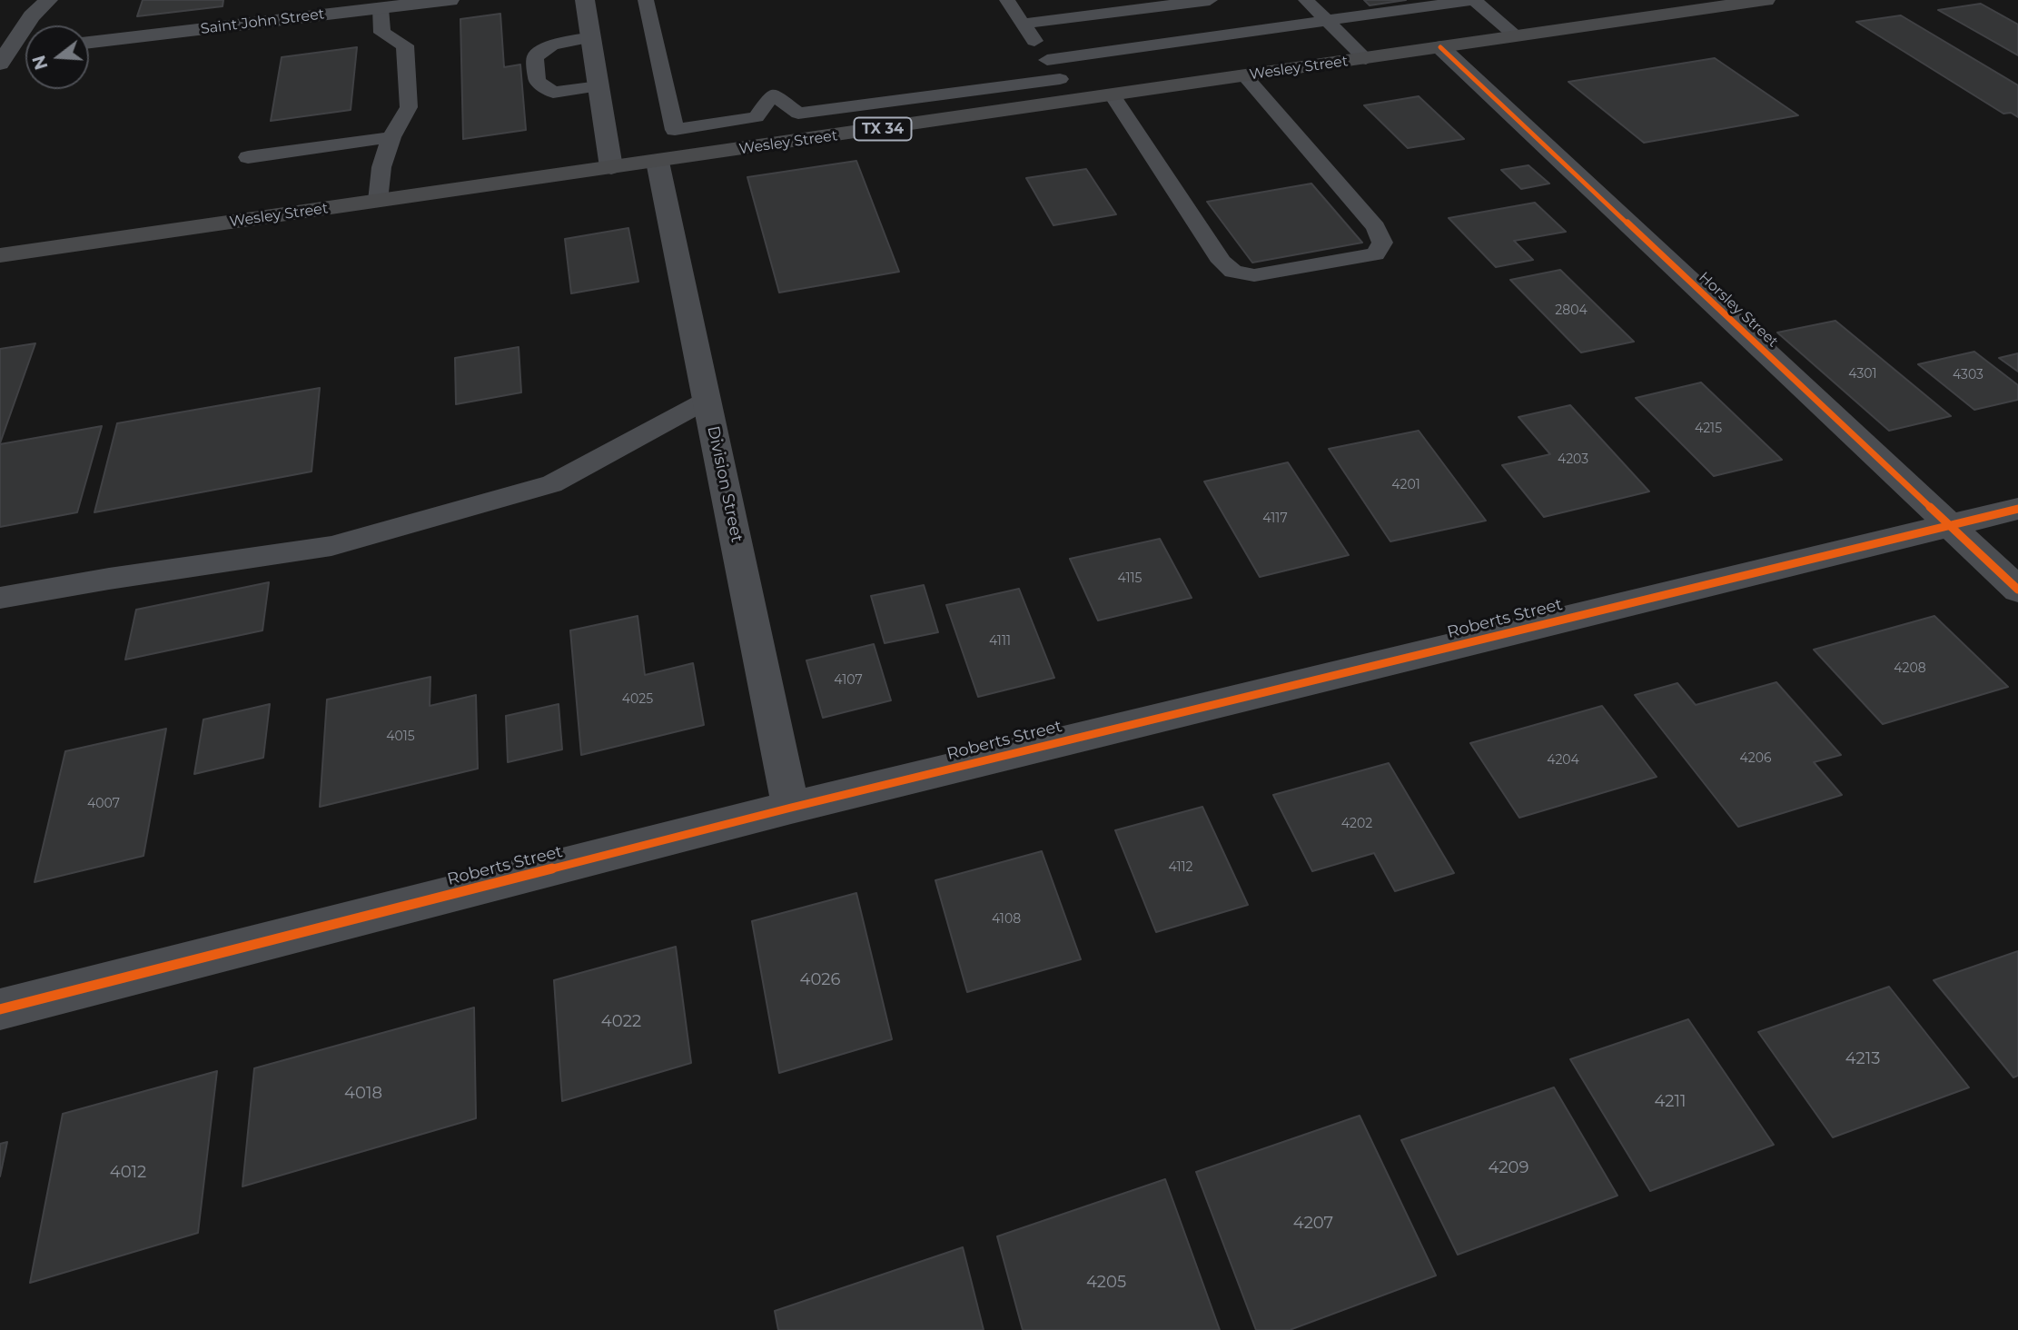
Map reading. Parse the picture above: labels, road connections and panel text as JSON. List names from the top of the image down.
{
  "streets": {
    "main road": ["Wesley Street", "TX 34"],
    "street": [
      "Saint John Street",
      "Horsley Street",
      "Division Street",
      "Roberts Street"
    ]
  },
  "crossings": [
    ["Wesley Street", "Horsley Street"],
    ["Wesley Street", "Division Street"],
    ["Horsley Street", "Roberts Street"],
    ["Division Street", "Roberts Street"]
  ],
  "house_numbers": [
    "2804",
    "4301",
    "4303",
    "4215",
    "4203",
    "4201",
    "4117",
    "4115",
    "4111",
    "4208",
    "4107",
    "4025",
    "4015",
    "4206",
    "4204",
    "4007",
    "4202",
    "4112",
    "4108",
    "4026",
    "4022",
    "4213",
    "4018",
    "4211",
    "4209",
    "4012",
    "4207",
    "4205"
  ],
  "north": "left"
}
